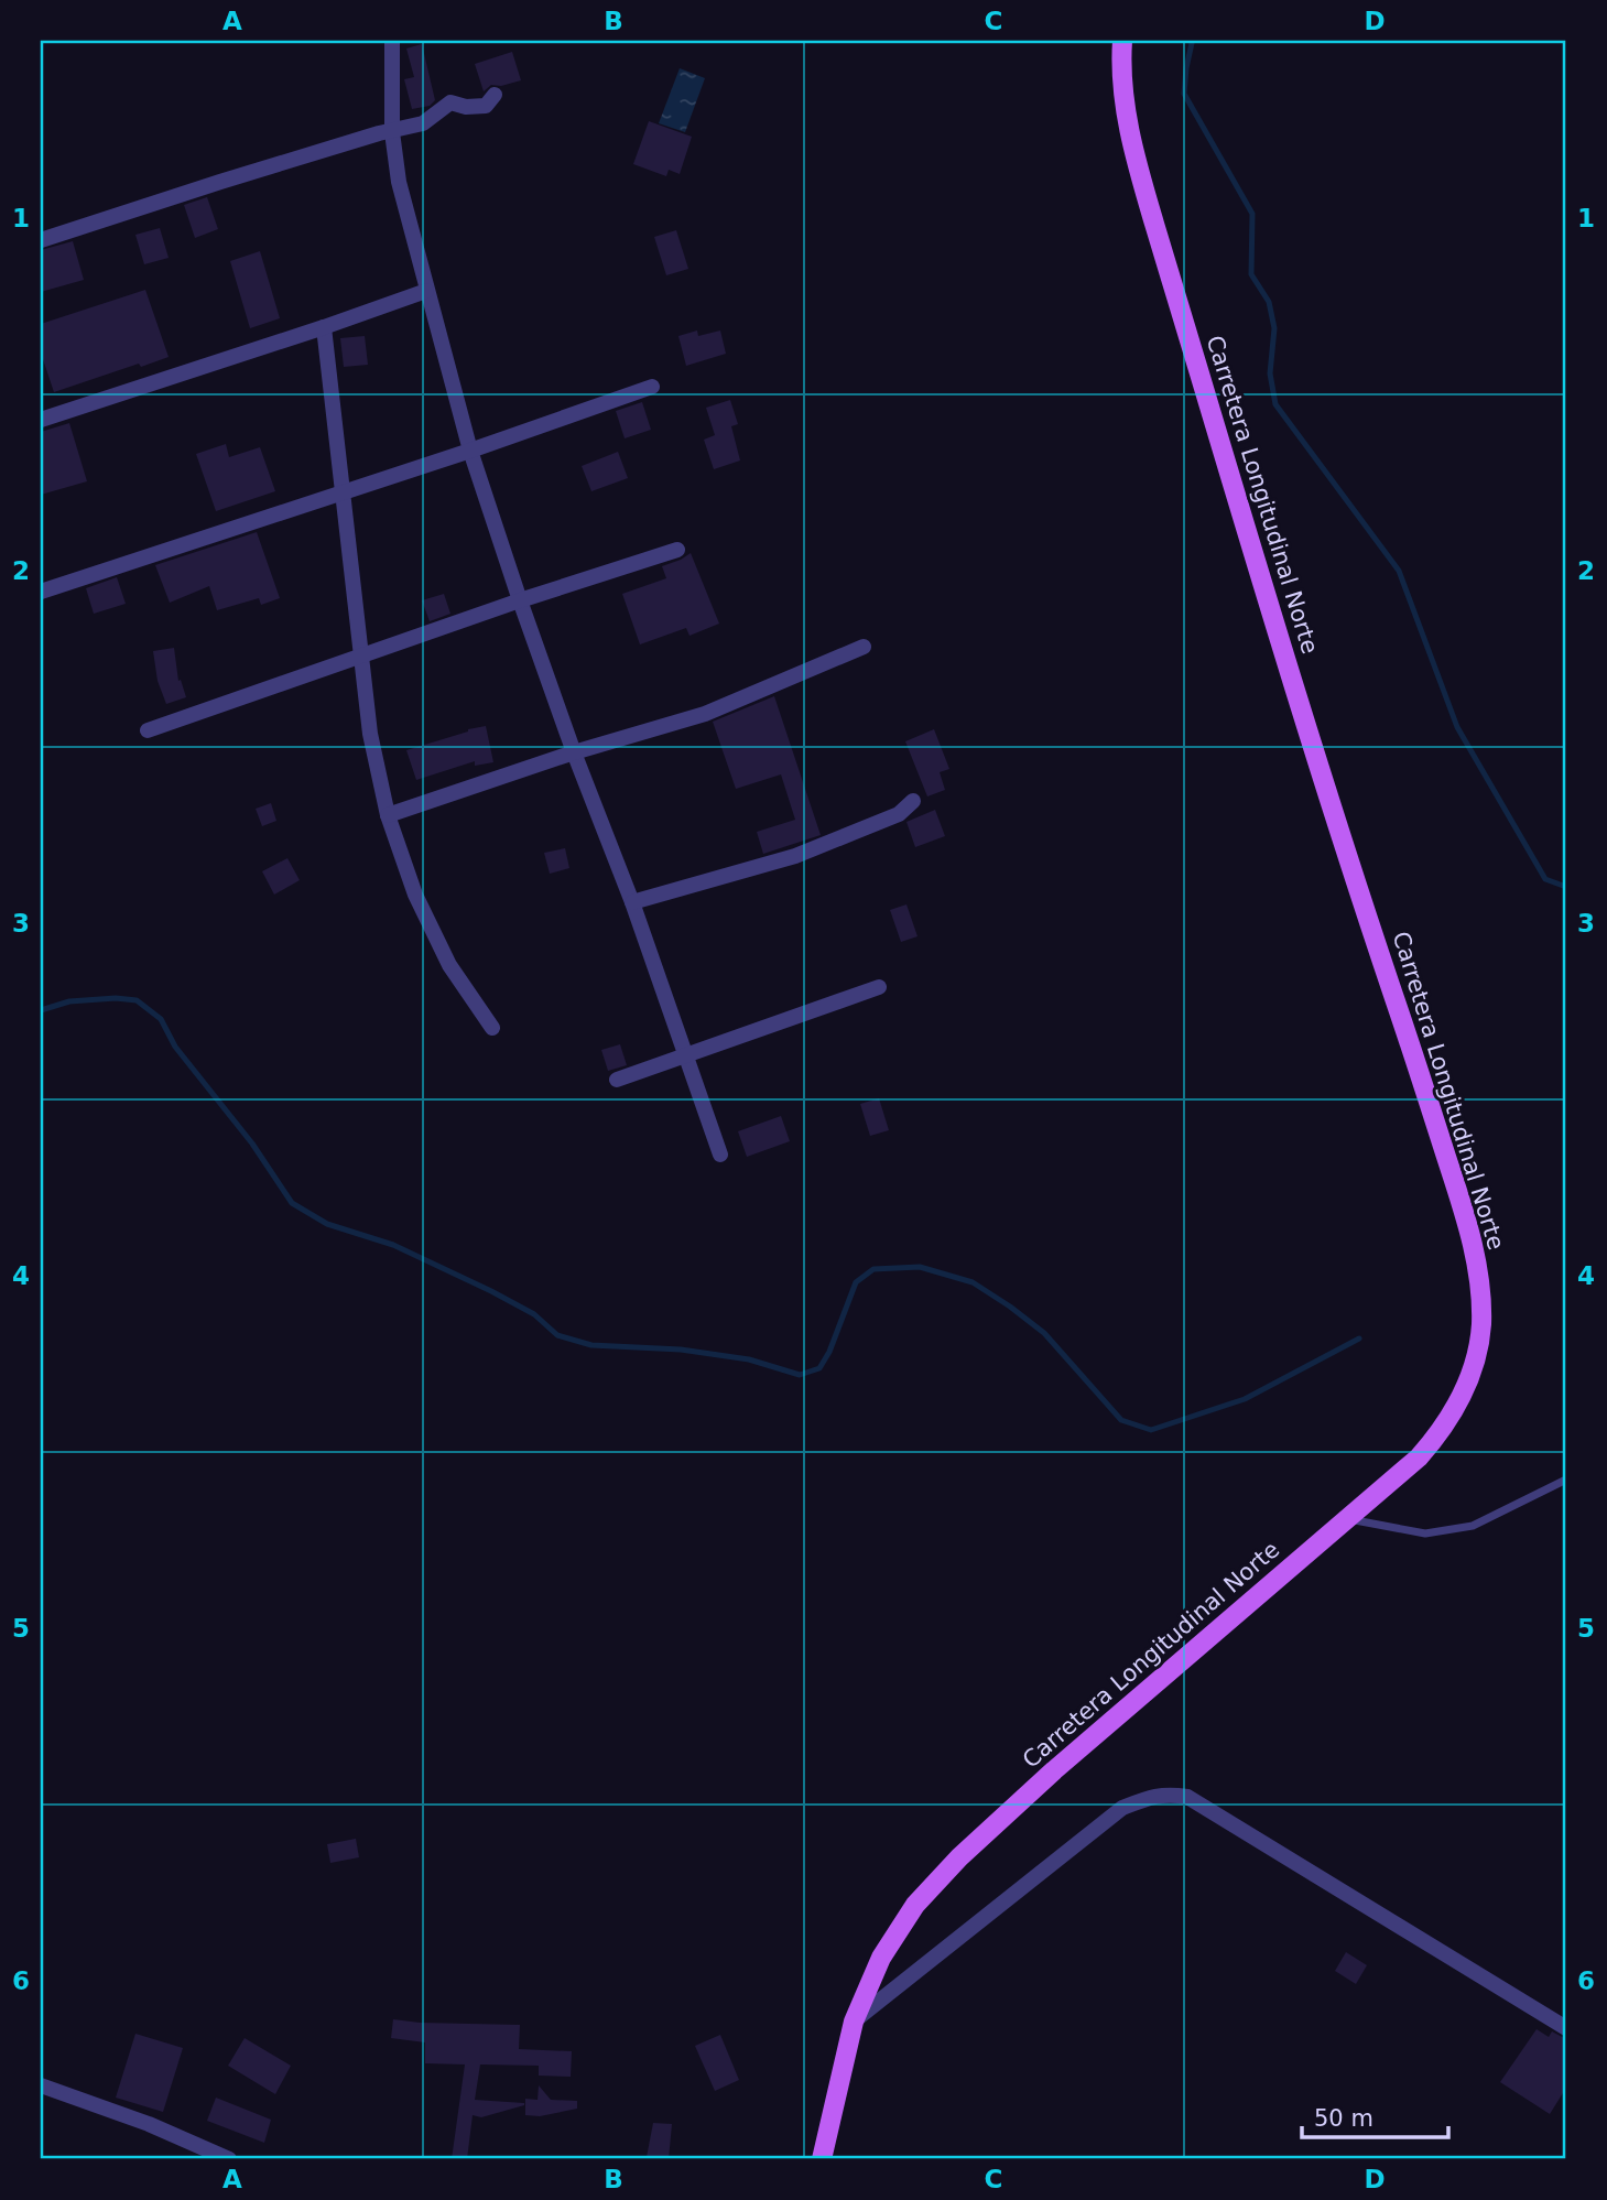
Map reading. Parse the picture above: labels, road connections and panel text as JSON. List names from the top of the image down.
{
  "streets": {
    "main road": ["Carretera Longitudinal Norte"]
  },
  "scale_bar": "50 m",
  "grid": {
    "columns": [
      "A",
      "B",
      "C",
      "D"
    ],
    "rows": [
      "1",
      "2",
      "3",
      "4",
      "5",
      "6"
    ]
  }
}
